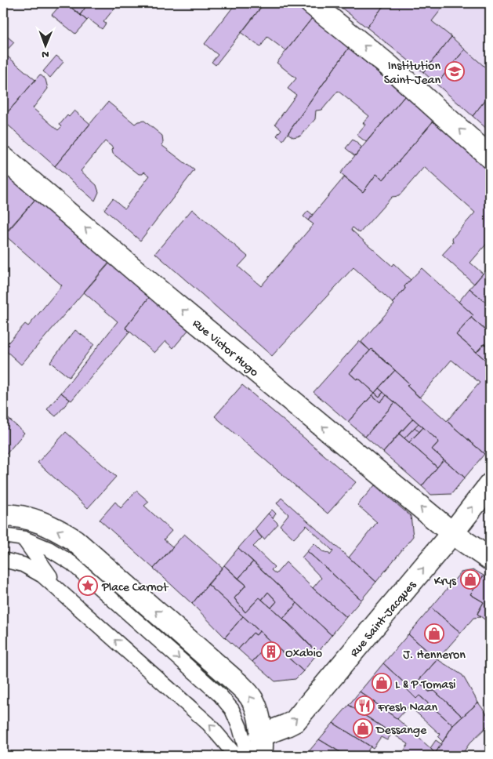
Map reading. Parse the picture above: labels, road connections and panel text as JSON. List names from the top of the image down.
{
  "streets": {
    "street": ["Rue Victor Hugo", "Rue Saint-Jacques"]
  },
  "crossings": [
    ["Rue Victor Hugo", "Rue Saint-Jacques"]
  ],
  "one_way": ["Rue Victor Hugo", "Rue Saint-Jacques"],
  "places": {
    "school or university": ["Institution Saint-Jean"],
    "shop": [
      "Krys",
      "J. Henneron",
      "L & P Tomasi",
      "Dessange"
    ],
    "place": ["Place Carnot"],
    "building": ["Oxabio"],
    "restaurant": ["Fresh Naan"]
  },
  "north": "bottom"
}
